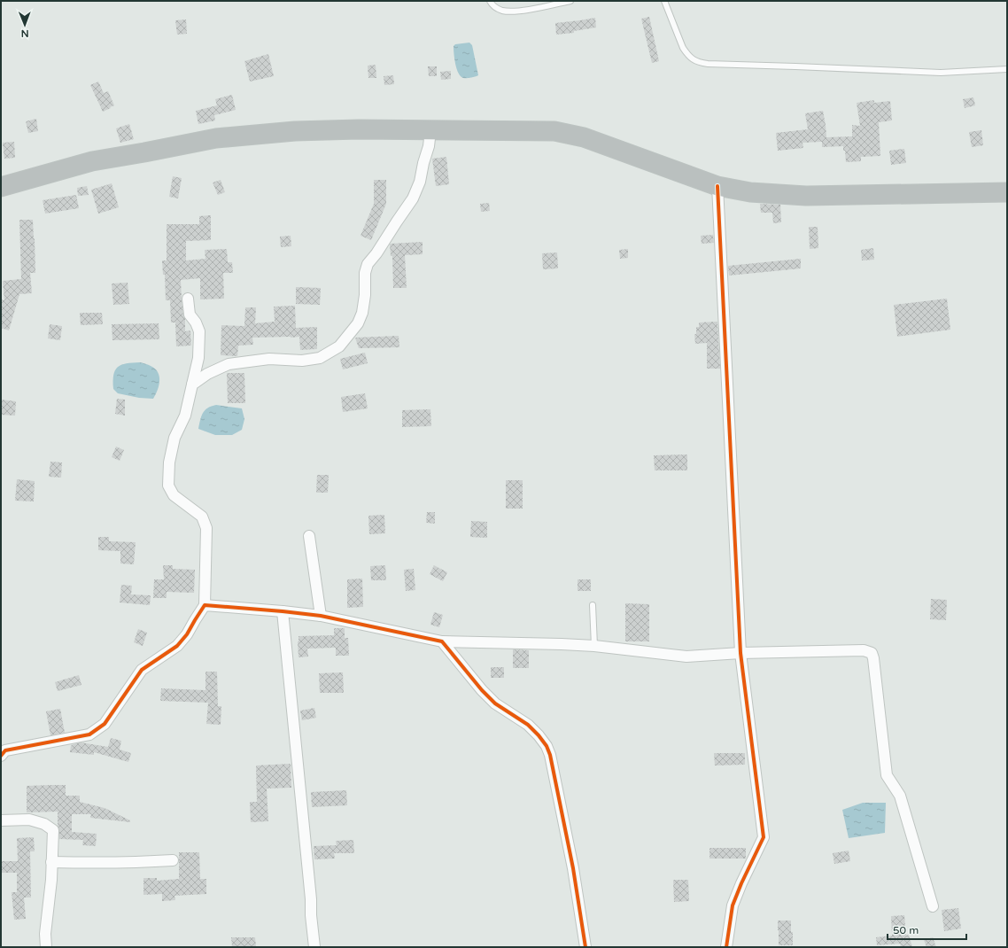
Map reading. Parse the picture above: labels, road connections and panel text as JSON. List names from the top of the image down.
{
  "scale_bar": "50 m",
  "north": "bottom"
}
